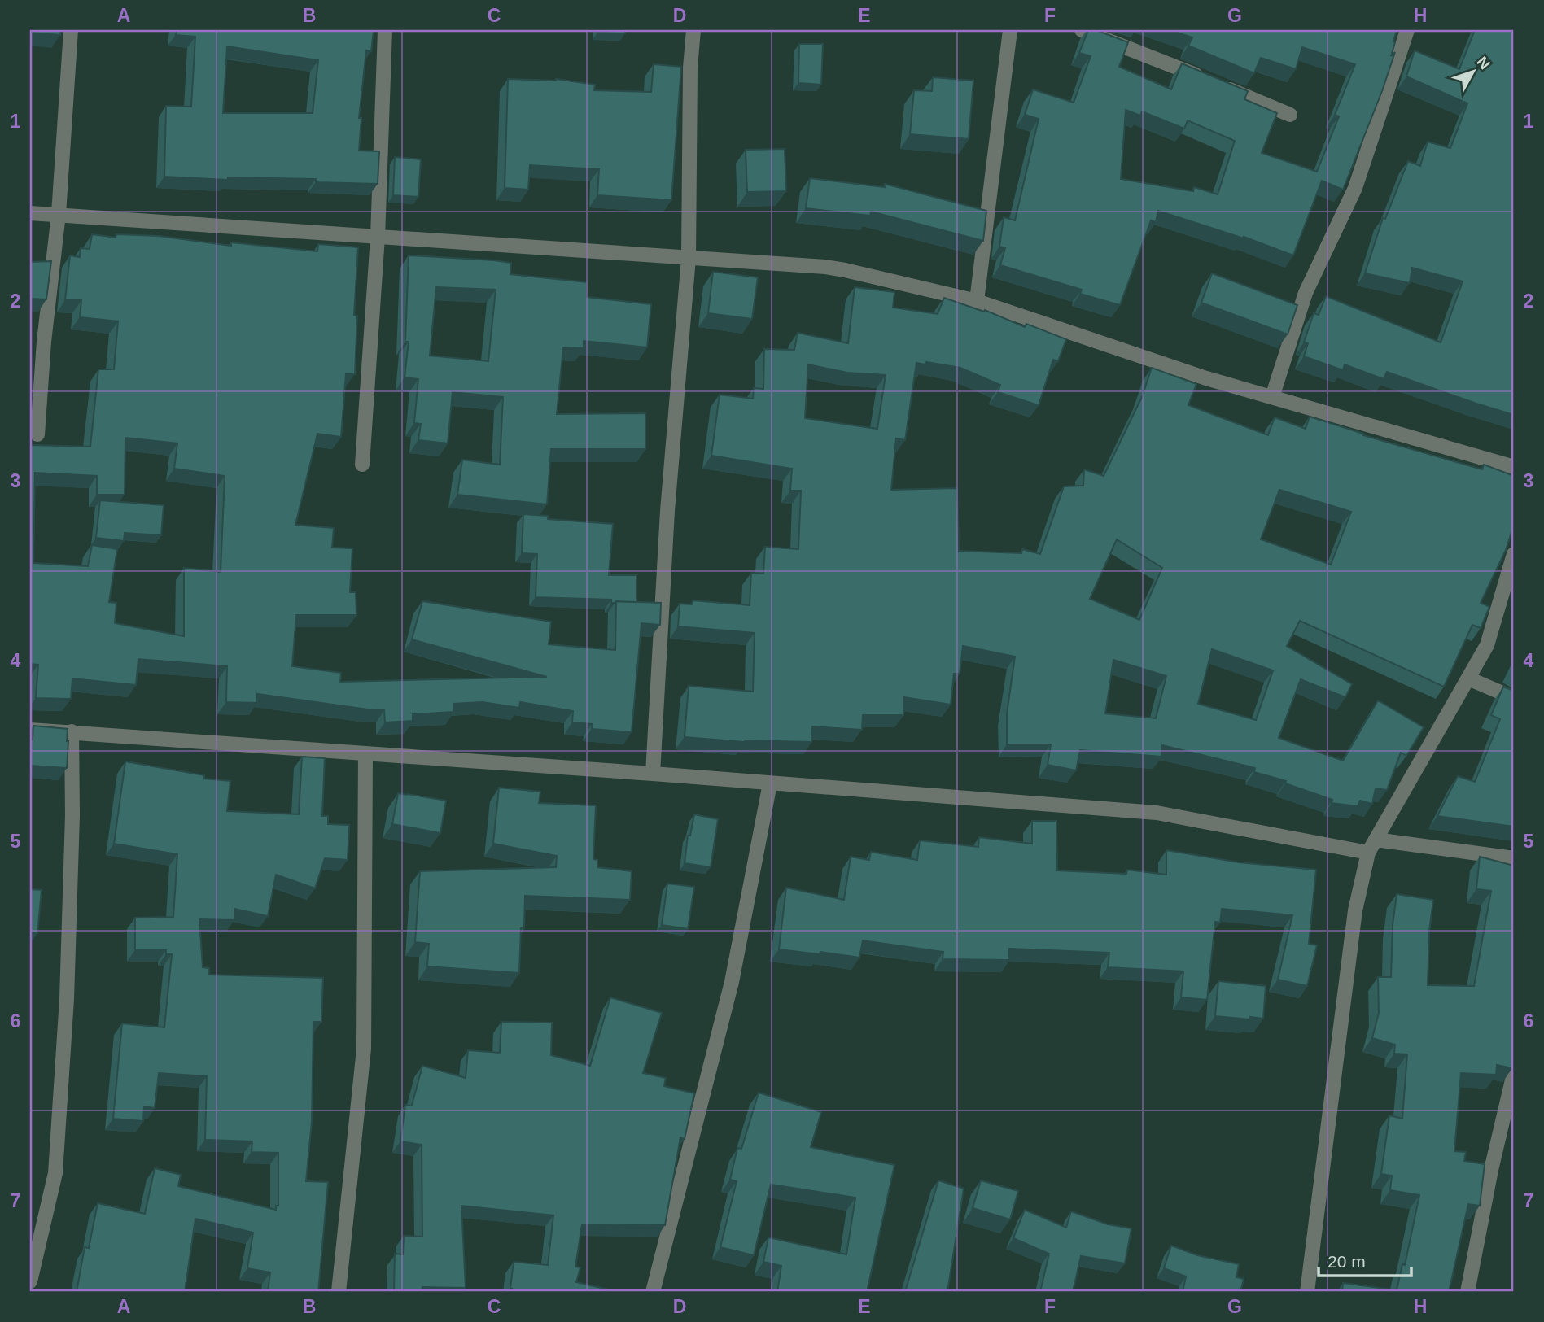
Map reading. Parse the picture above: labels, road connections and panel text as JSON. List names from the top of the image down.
{
  "scale_bar": "20 m",
  "north": "top right",
  "grid": {
    "columns": [
      "A",
      "B",
      "C",
      "D",
      "E",
      "F",
      "G",
      "H"
    ],
    "rows": [
      "1",
      "2",
      "3",
      "4",
      "5",
      "6",
      "7"
    ]
  }
}
